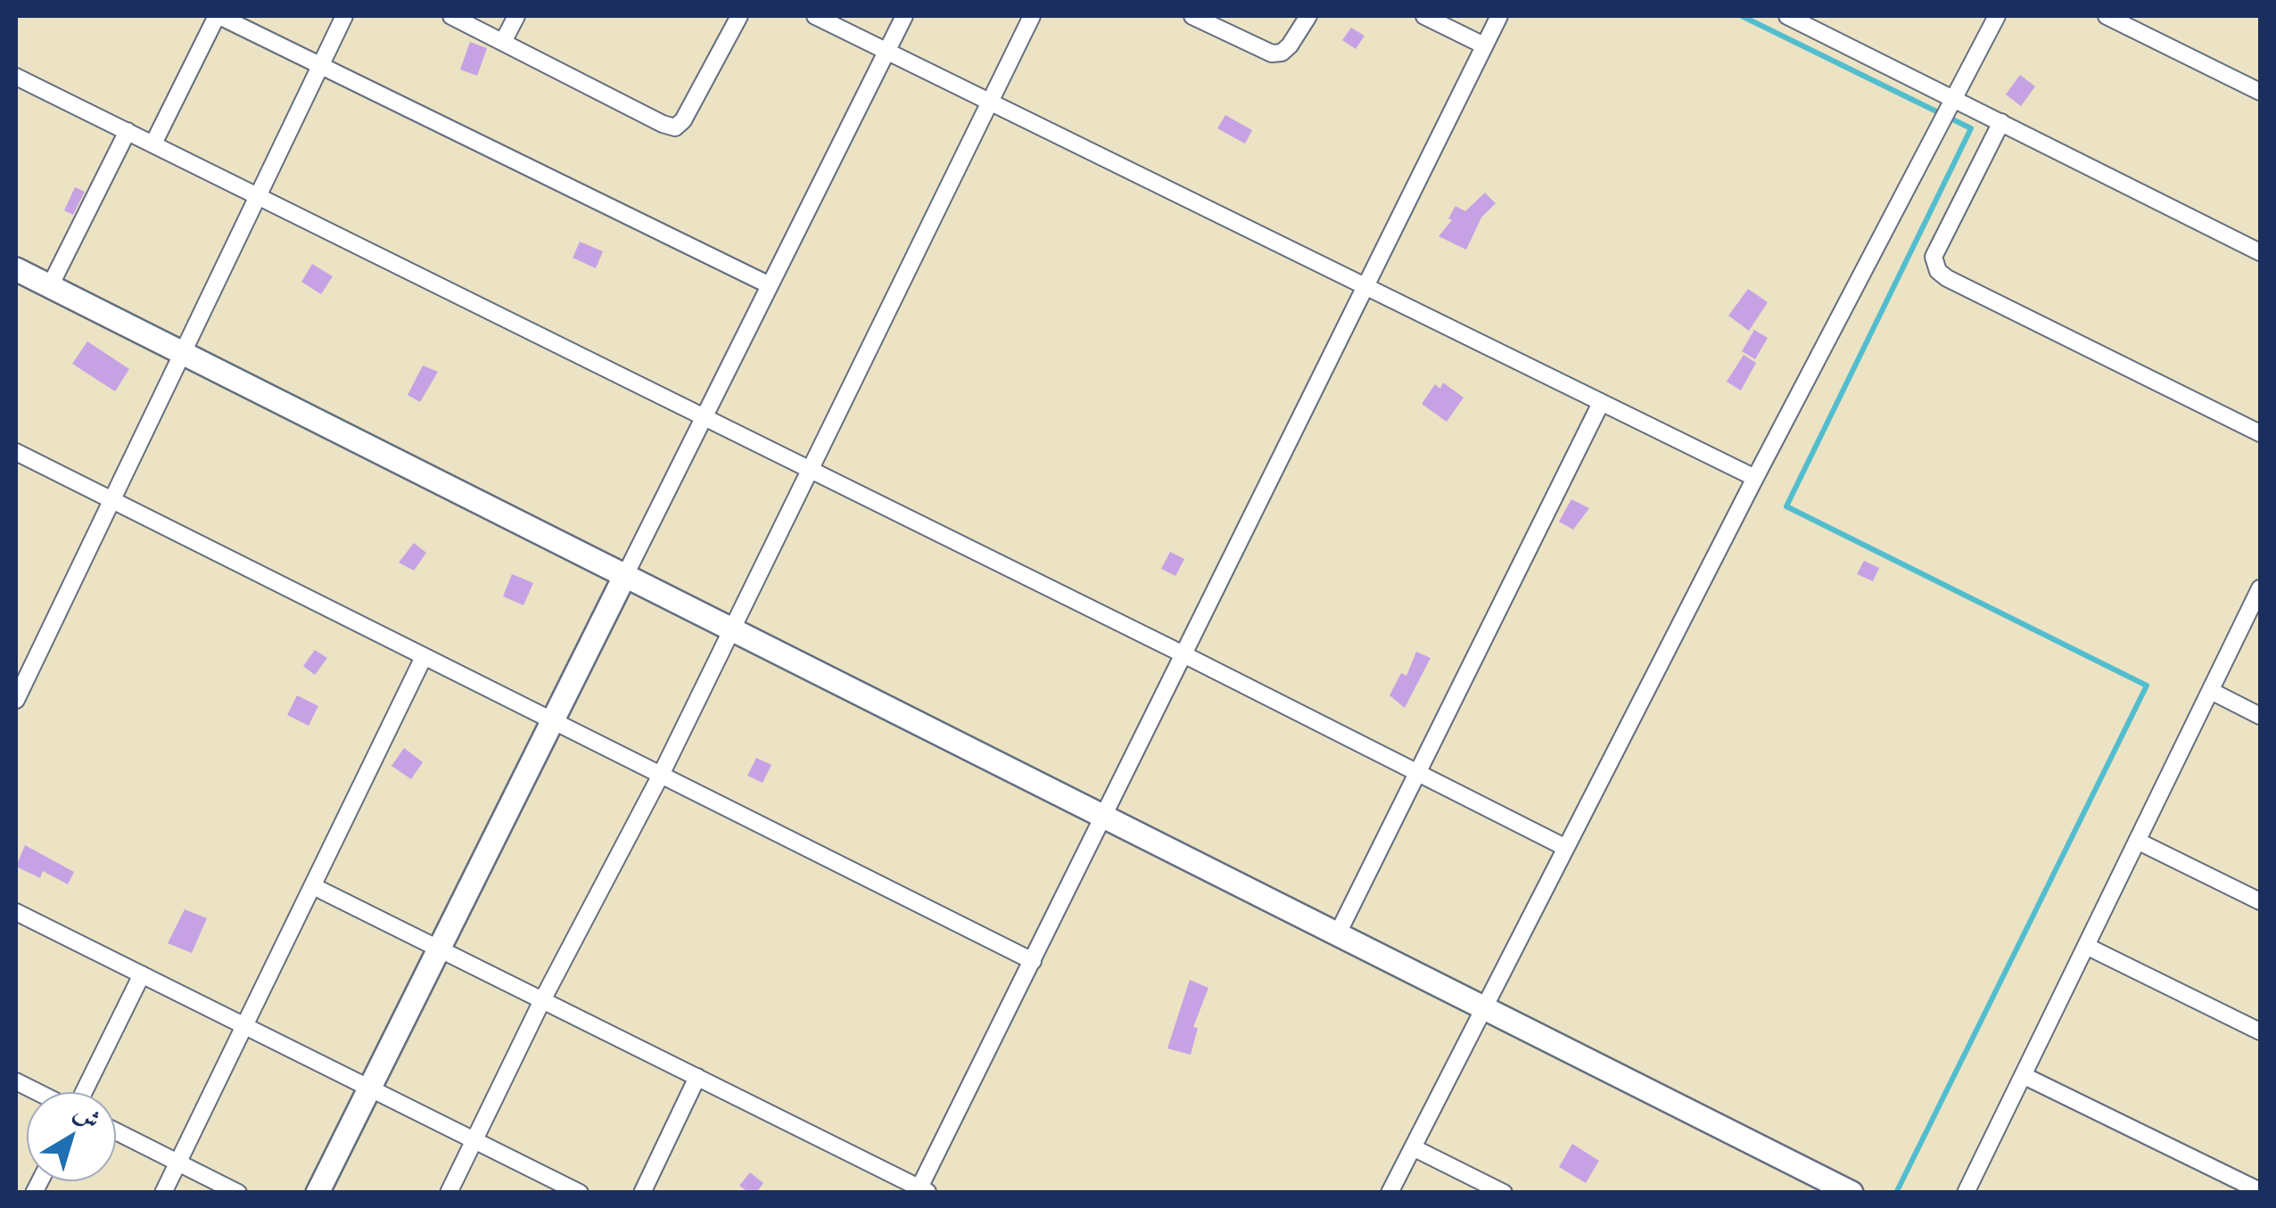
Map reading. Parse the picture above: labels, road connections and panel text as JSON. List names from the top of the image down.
{
  "north": "top right"
}
